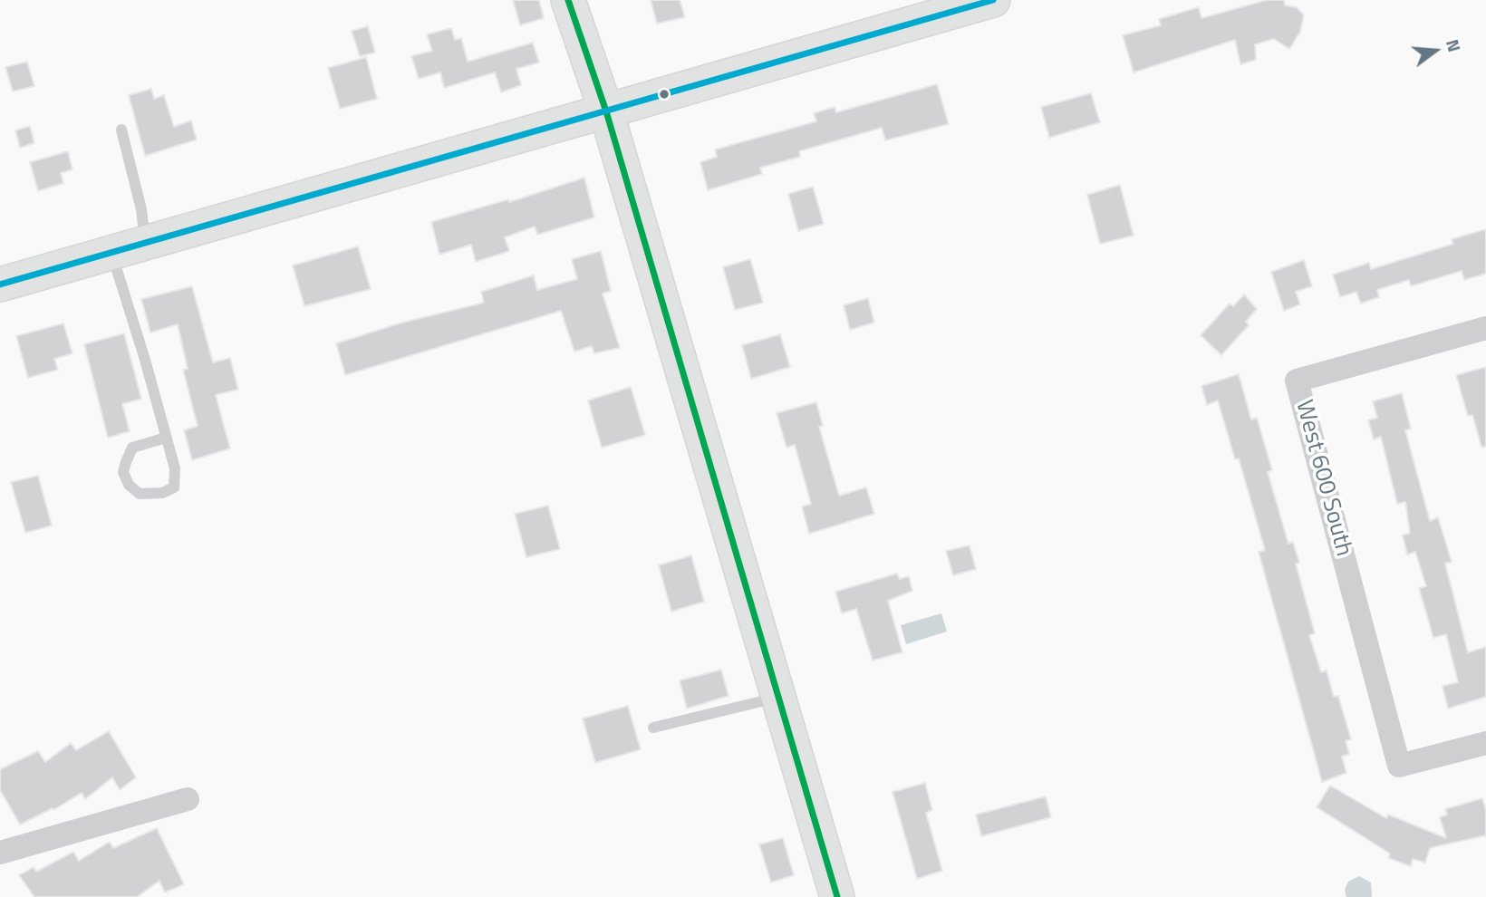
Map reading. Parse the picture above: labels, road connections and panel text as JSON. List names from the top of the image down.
{
  "streets": {
    "street": ["West 600 South"]
  },
  "north": "right"
}
